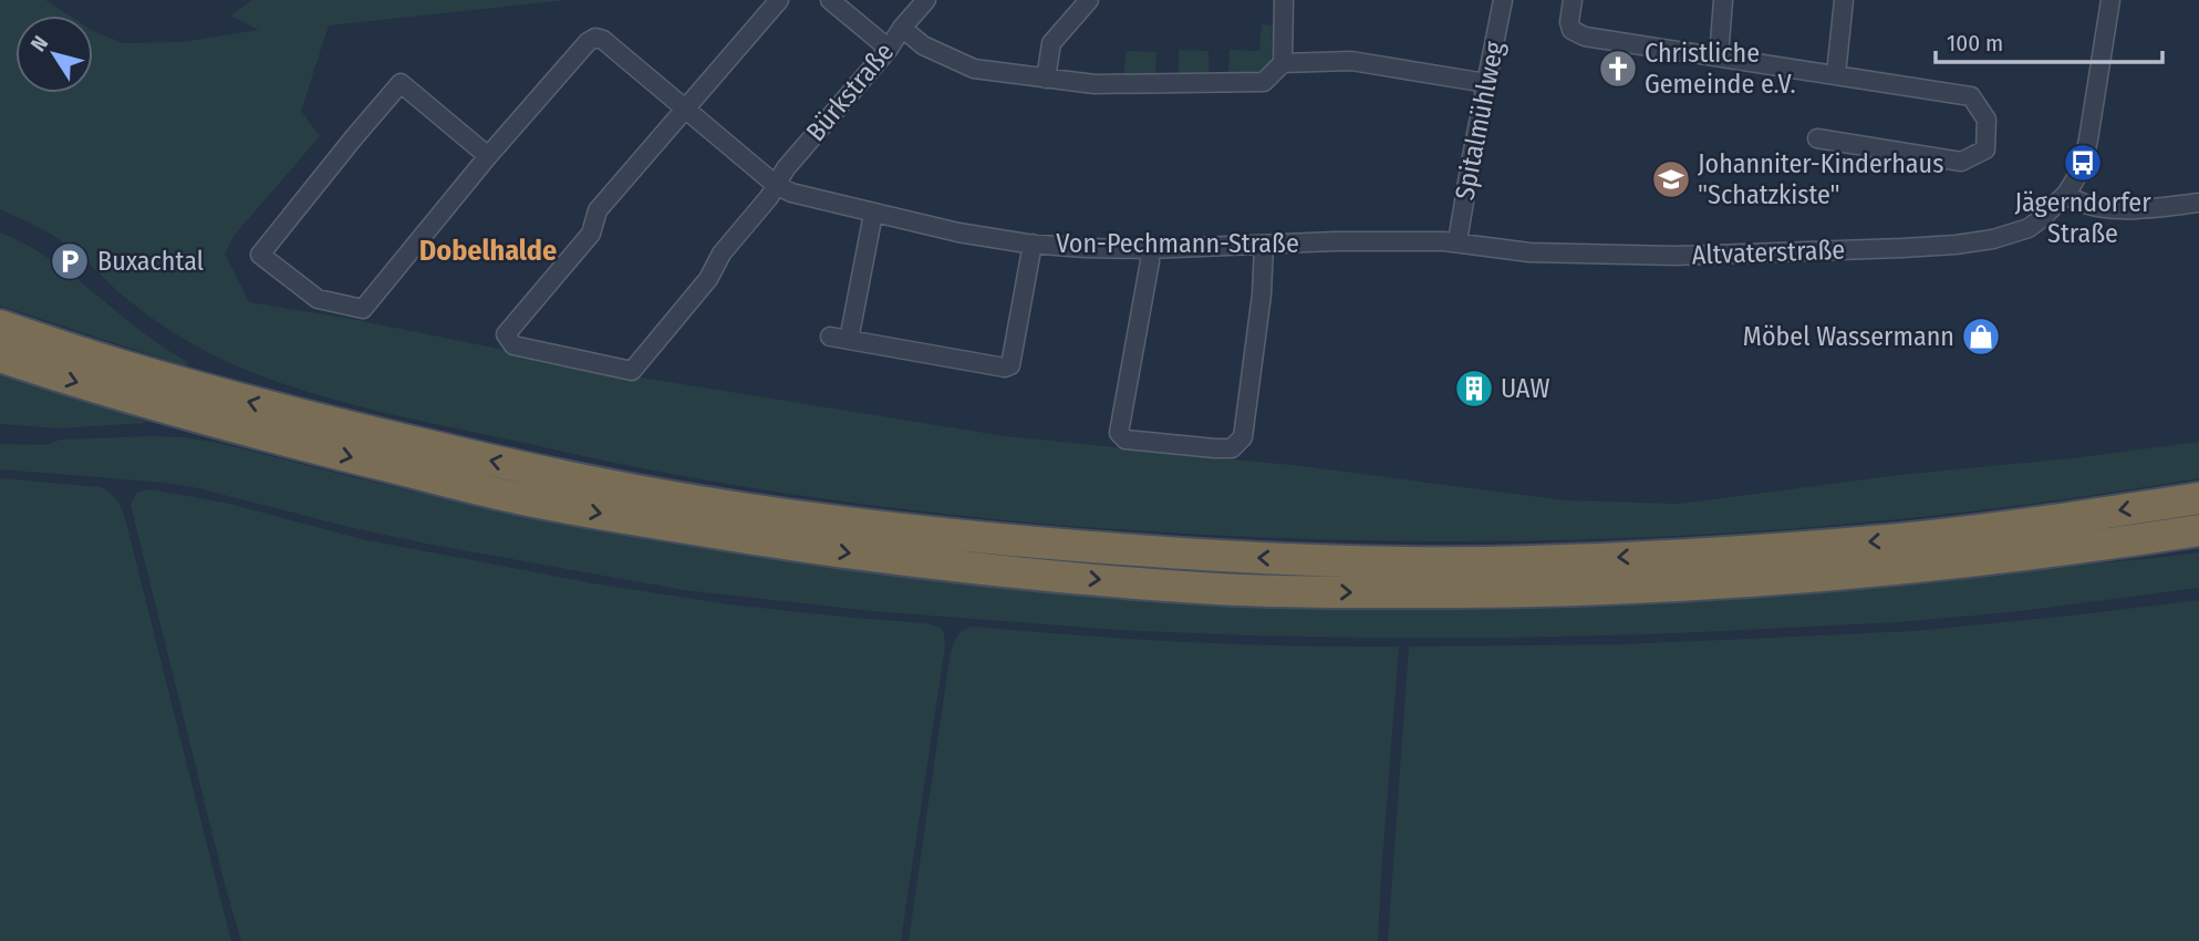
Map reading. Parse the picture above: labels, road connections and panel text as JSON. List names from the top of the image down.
{
  "streets": {
    "street": [
      "Bürkstraße",
      "Spitalmühlweg",
      "Von-Pechmann-Straße",
      "Altvaterstraße"
    ]
  },
  "crossings": [
    ["Bürkstraße", "Von-Pechmann-Straße"],
    ["Spitalmühlweg", "Von-Pechmann-Straße"],
    ["Spitalmühlweg", "Altvaterstraße"],
    ["Von-Pechmann-Straße", "Altvaterstraße"]
  ],
  "districts": ["Dobelhalde"],
  "places": {
    "church": ["Christliche Gemeinde e.V."],
    "bus stop": ["Jägerndorfer Straße"],
    "school or university": ["Johanniter-Kinderhaus \"Schatzkiste\""],
    "parking": ["Buxachtal"],
    "shop": ["Möbel Wassermann"],
    "building": ["UAW"]
  },
  "scale_bar": "100 m",
  "north": "top left"
}
